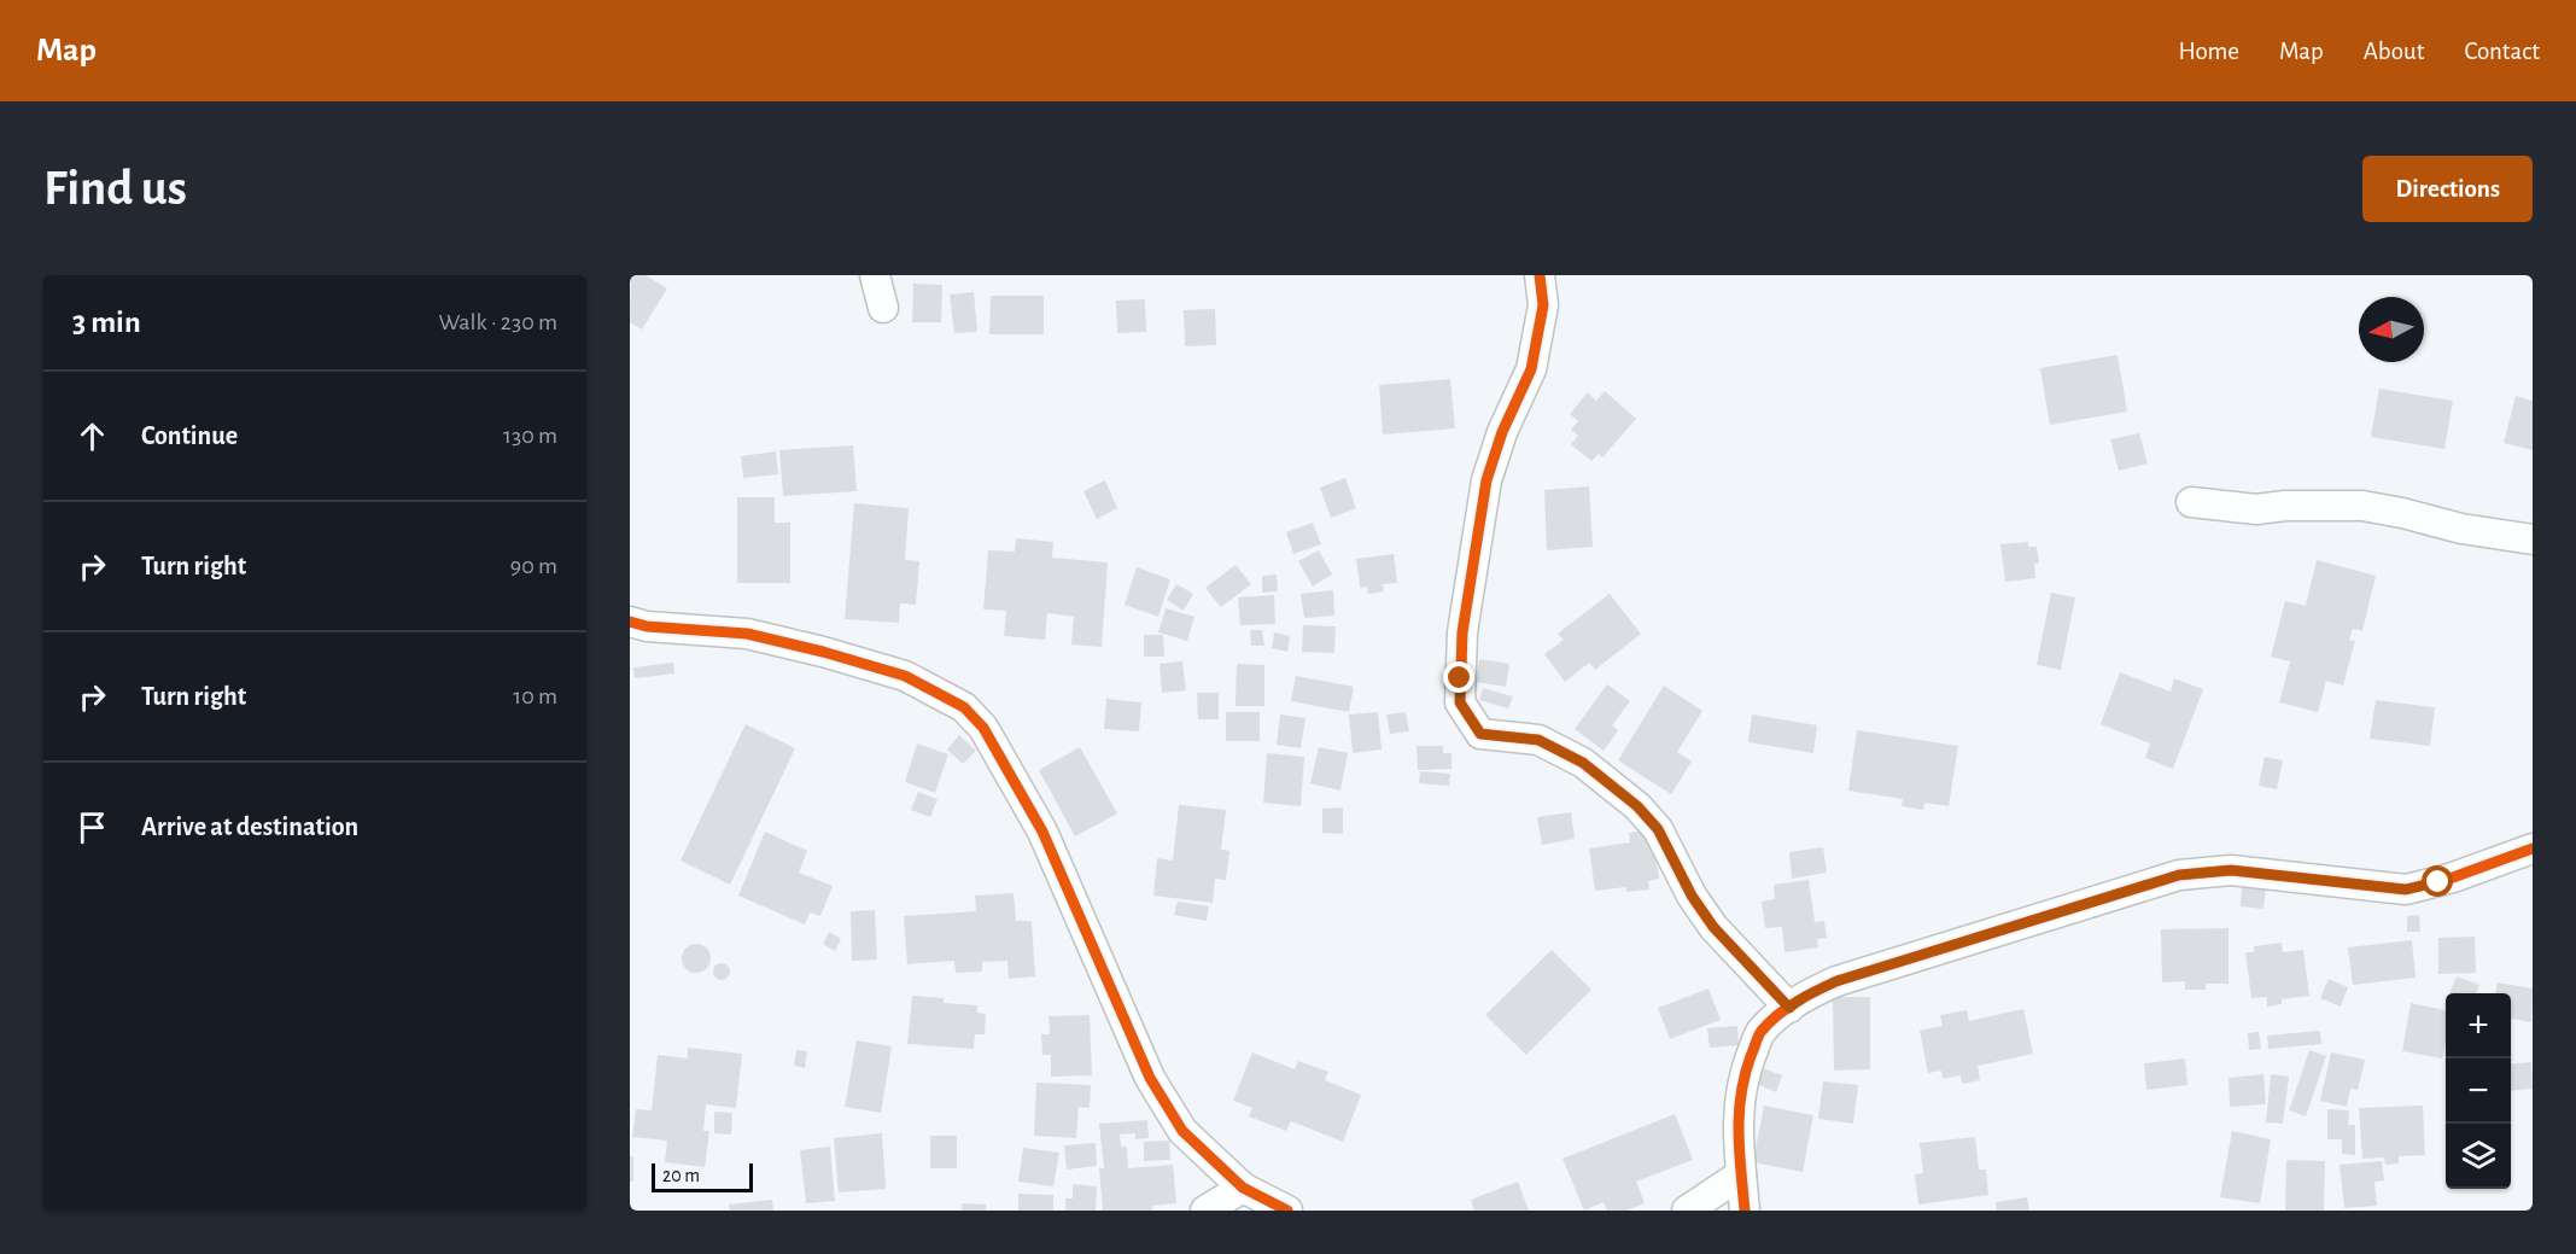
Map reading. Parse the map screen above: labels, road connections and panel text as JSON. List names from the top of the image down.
{
  "scale_bar": "20 m",
  "north": "left",
  "page": {
    "header": "Map",
    "nav": [
      "Home",
      "Map",
      "About",
      "Contact"
    ],
    "buttons": "Directions",
    "title": "Find us",
    "heading": ["3 min", "Walk · 230 m"],
    "list": [
      ["Continue", "130 m"],
      ["Turn right", "90 m"],
      ["Turn right", "10 m"],
      "Arrive at destination"
    ],
    "map_buttons": ["+", "−"],
    "scale": "20 m"
  }
}
